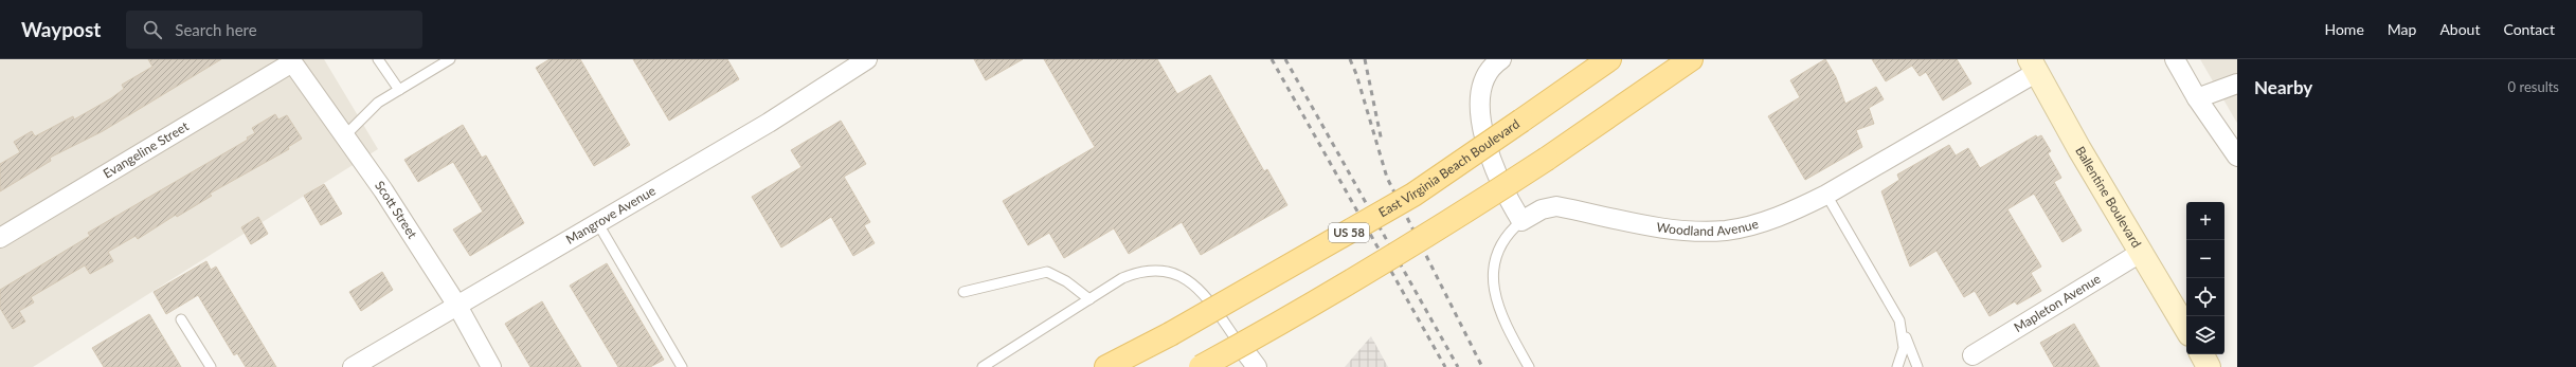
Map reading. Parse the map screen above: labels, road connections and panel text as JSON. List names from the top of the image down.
{
  "streets": {
    "main road": ["East Virginia Beach Boulevard", "Ballentine Boulevard", "US 58"],
    "street": [
      "Evangeline Street",
      "Scott Street",
      "Mangrove Avenue",
      "Woodland Avenue",
      "Mapleton Avenue"
    ]
  },
  "crossings": [
    ["Evangeline Street", "Scott Street"],
    ["Ballentine Boulevard", "Woodland Avenue"],
    ["Ballentine Boulevard", "Mapleton Avenue"],
    ["Scott Street", "Mangrove Avenue"]
  ],
  "page": {
    "header": "Waypost",
    "search": "Search here",
    "nav": [
      "Home",
      "Map",
      "About",
      "Contact"
    ],
    "heading": ["Nearby", "0 results"],
    "map_buttons": ["+", "−"]
  }
}
